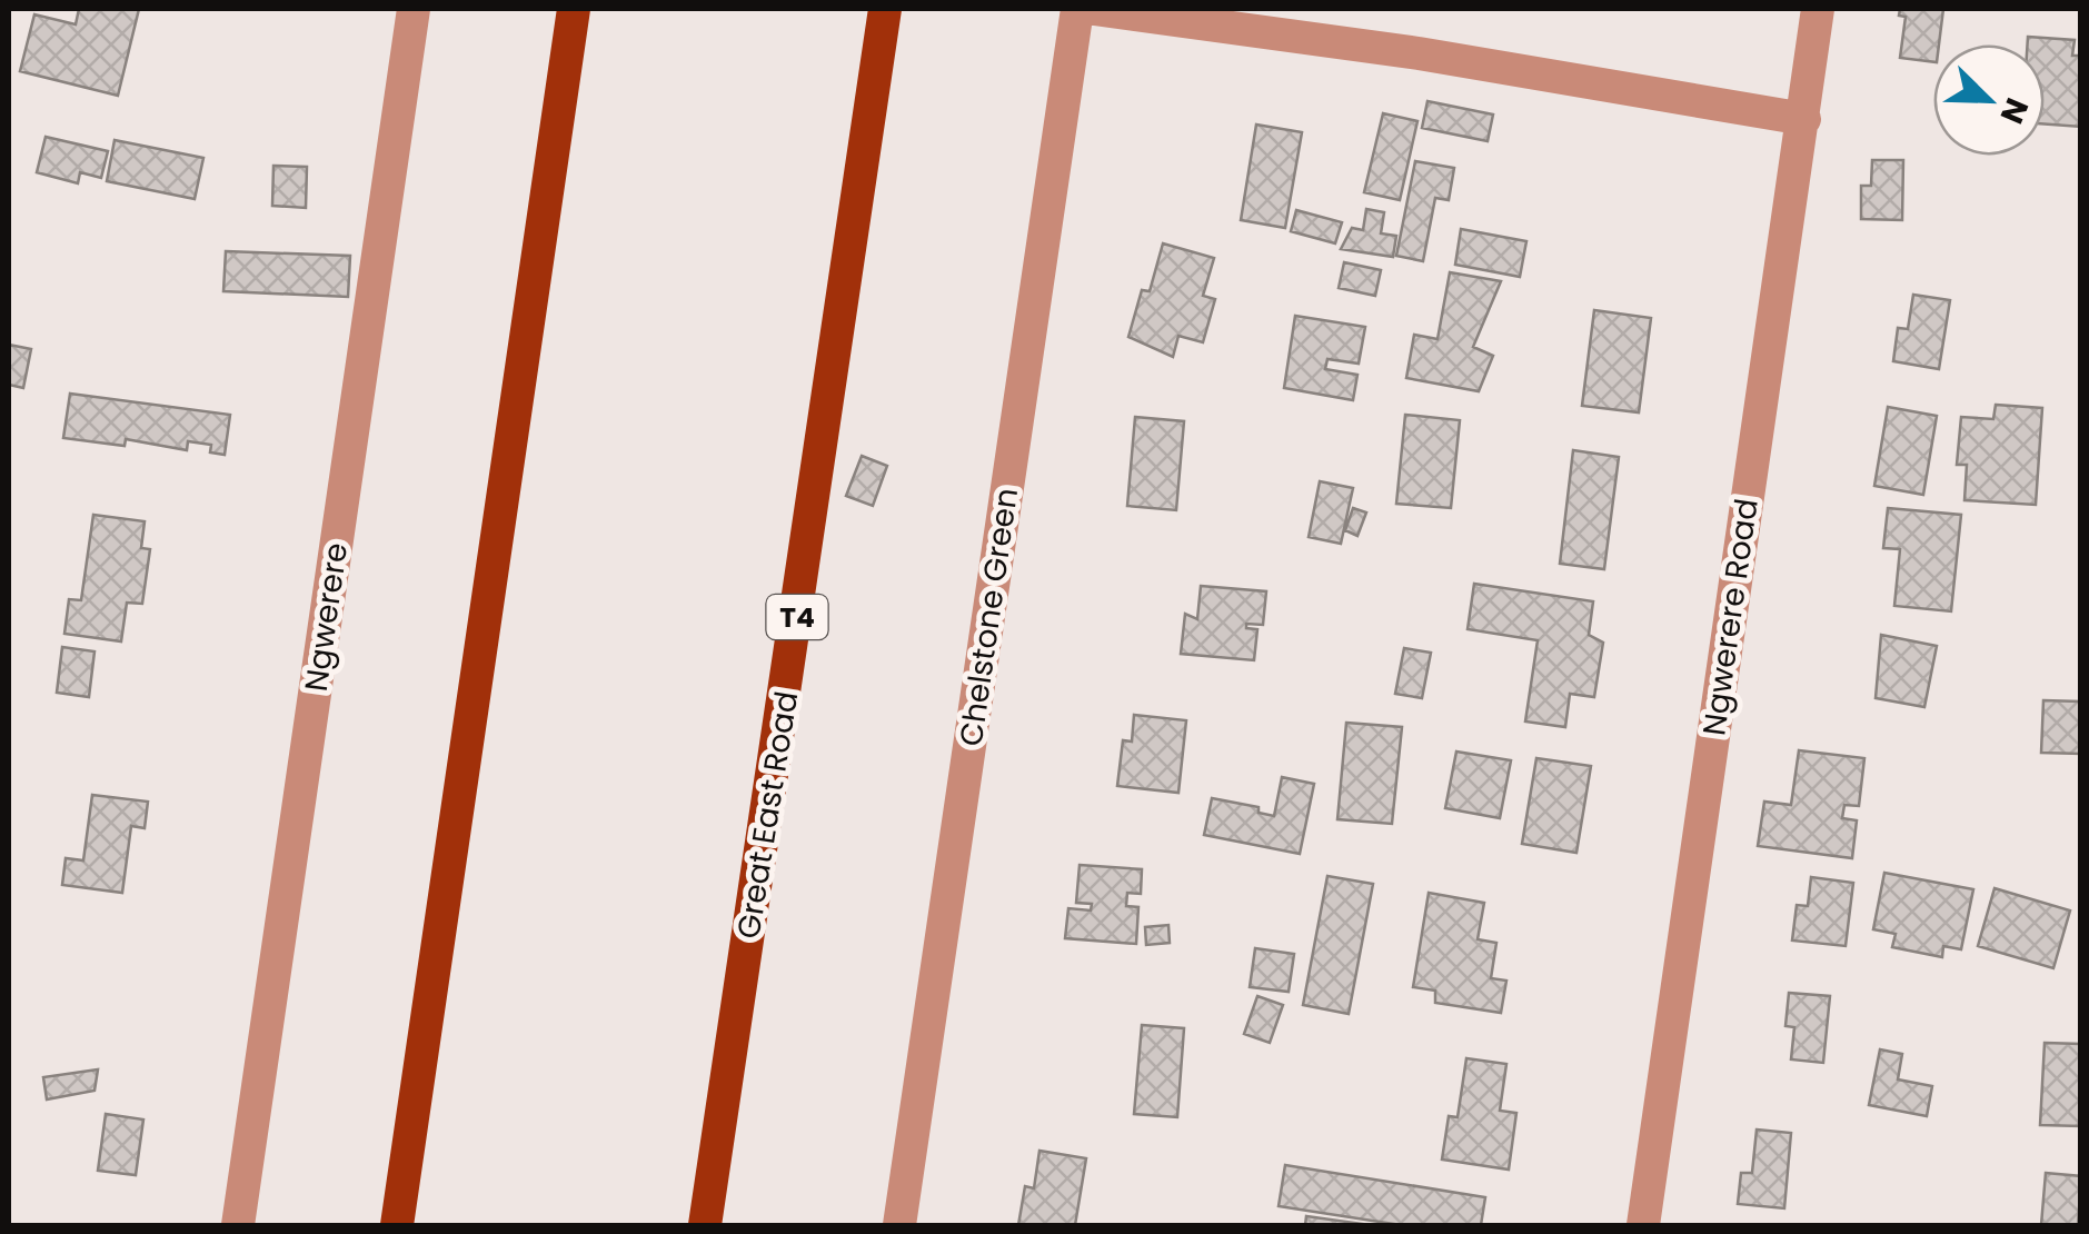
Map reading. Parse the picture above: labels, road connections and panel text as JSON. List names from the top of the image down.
{
  "streets": {
    "main road": ["T4", "Great East Road"],
    "street": ["Ngwerere", "Chelstone Green", "Ngwerere Road"]
  },
  "north": "bottom right"
}
